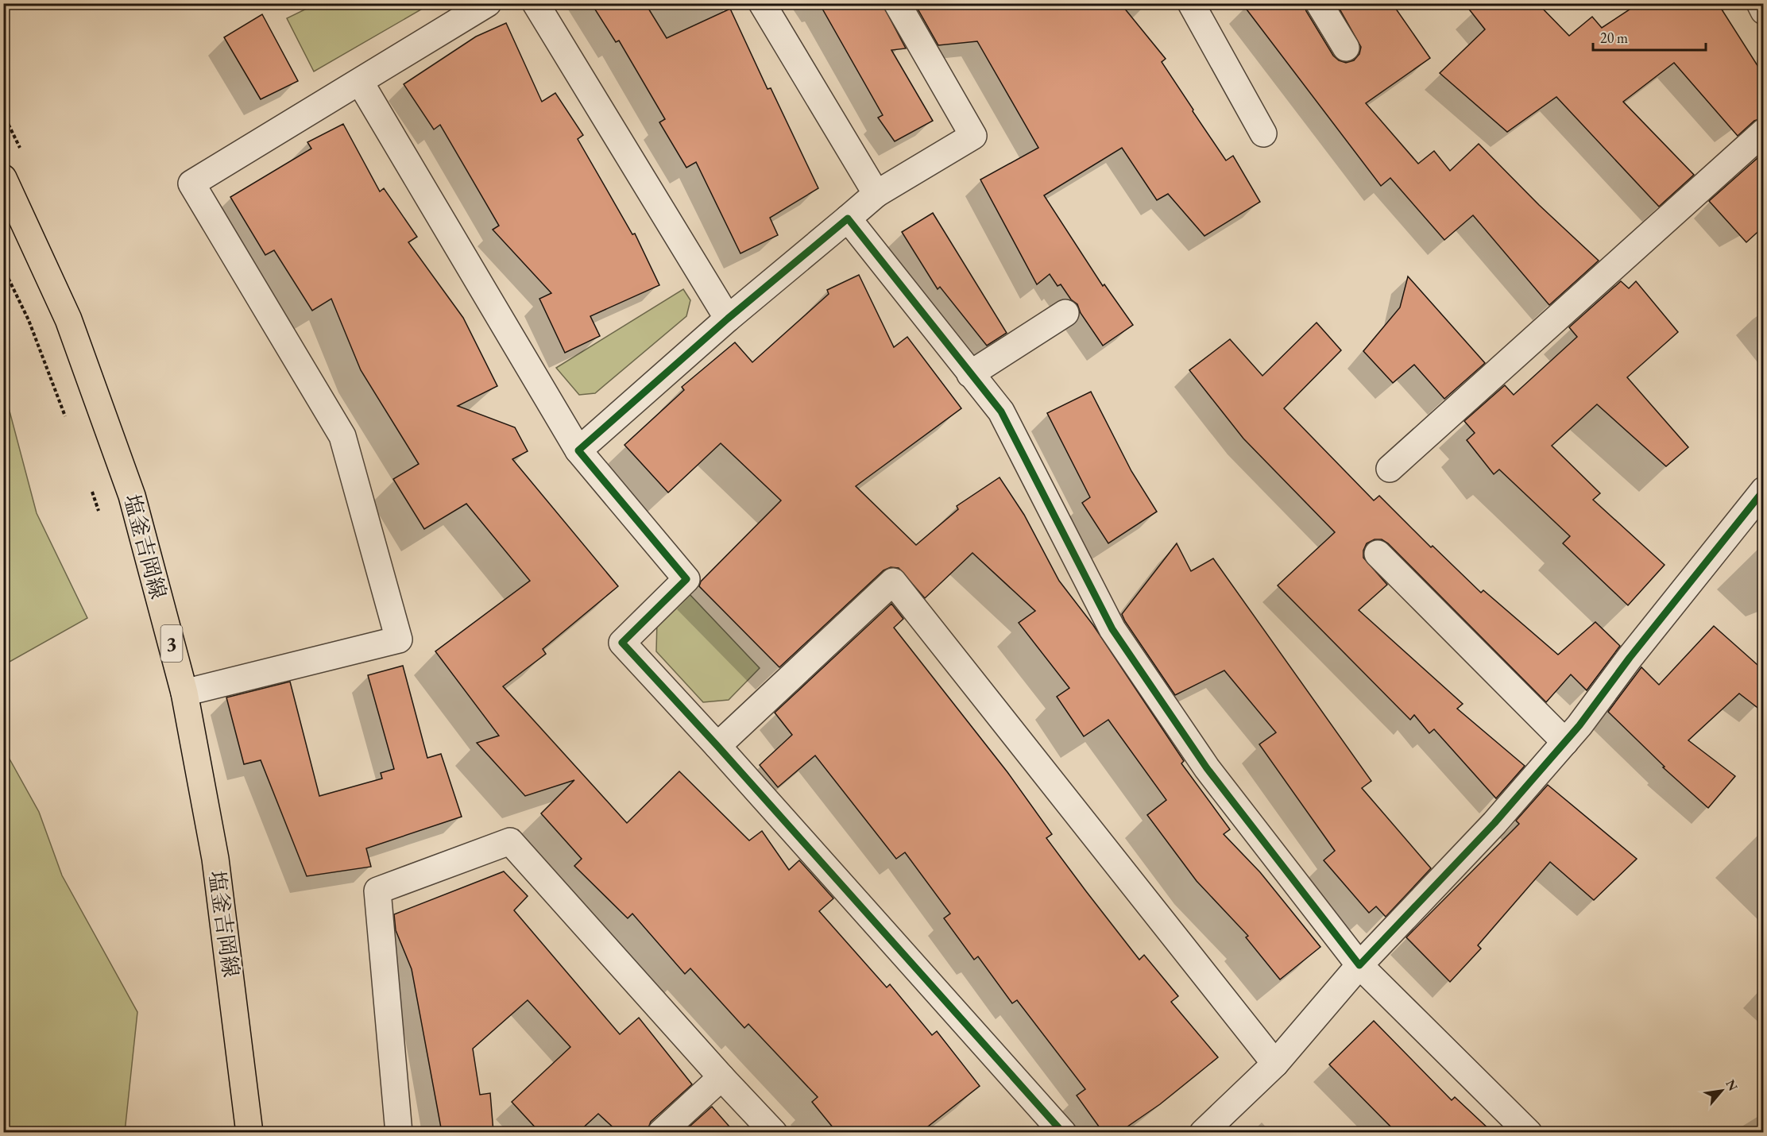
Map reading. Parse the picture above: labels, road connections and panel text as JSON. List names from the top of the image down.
{
  "streets": {
    "main road": ["塩釜吉岡線", "3"]
  },
  "scale_bar": "20 m",
  "north": "top right"
}
